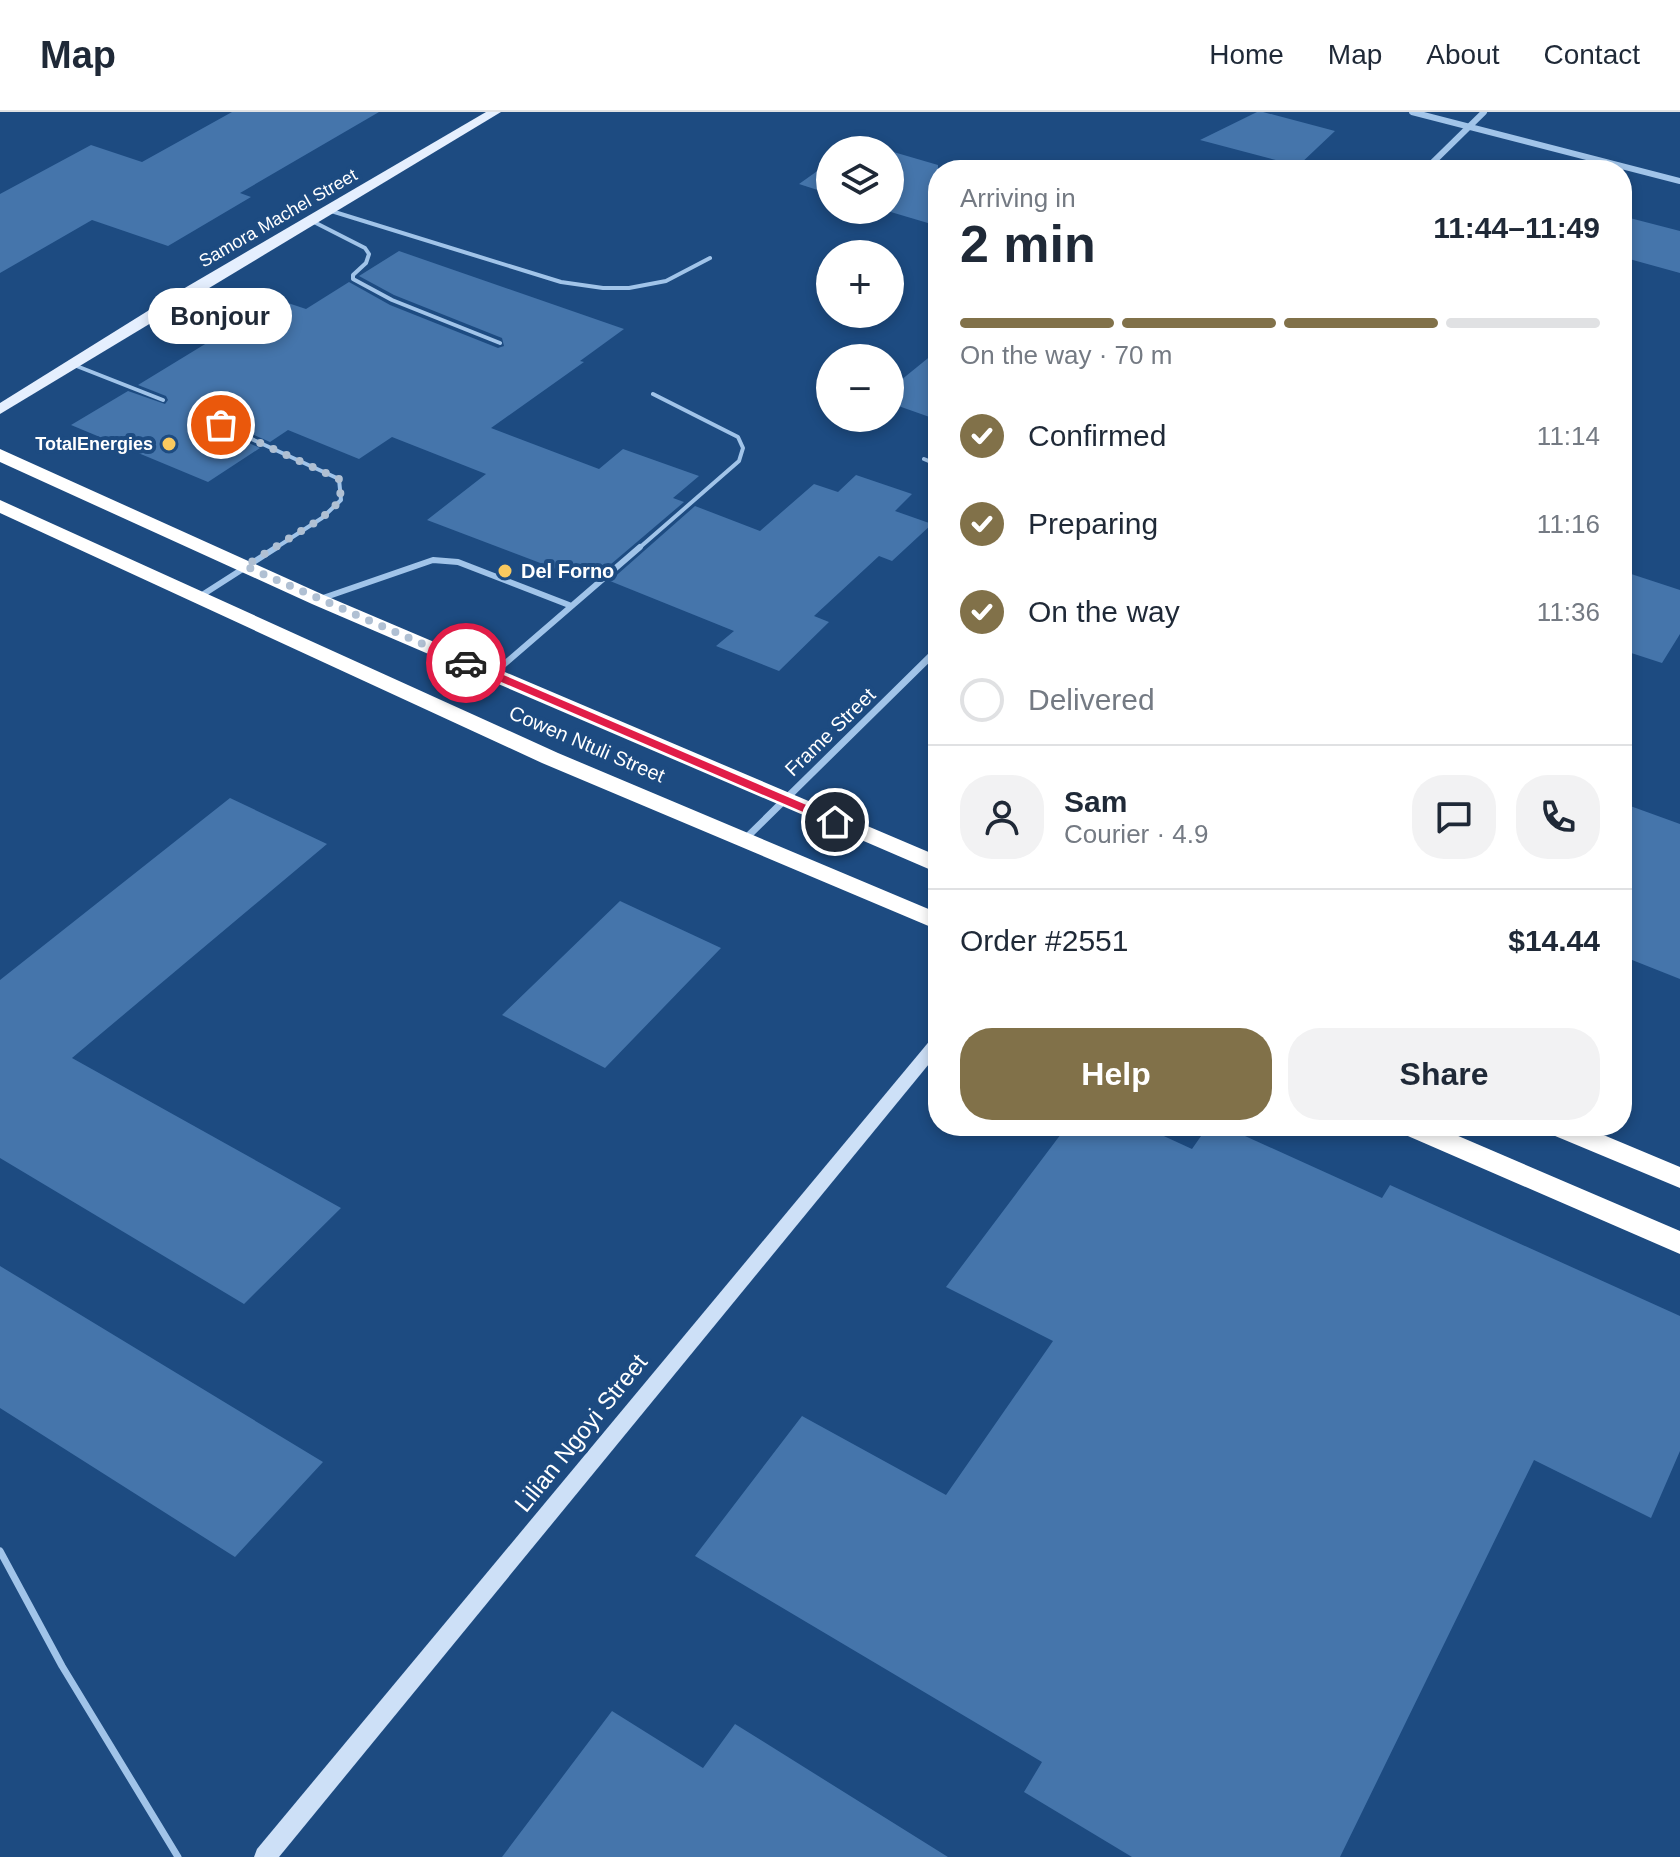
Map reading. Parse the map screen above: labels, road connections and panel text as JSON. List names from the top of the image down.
{
  "streets": {
    "highway": ["Cowen Ntuli Street"],
    "main road": ["Samora Machel Street", "Lilian Ngoyi Street"],
    "street": ["Frame Street"]
  },
  "crossings": [
    ["Frame Street", "Cowen Ntuli Street"]
  ],
  "places": ["Bonjour", "TotalEnergies", "Del Forno"],
  "page": {
    "header": "Map",
    "nav": [
      "Home",
      "Map",
      "About",
      "Contact"
    ],
    "map_buttons": ["+", "−"],
    "heading": ["2 min", "Arriving in", "11:44–11:49"],
    "panel": [
      "Sam",
      "Courier · 4.9",
      "Order #2551",
      "$14.44"
    ],
    "bubble": "Bonjour",
    "bar": "On the way · 70 m",
    "list": [
      ["Confirmed", "11:14"],
      ["Preparing", "11:16"],
      ["On the way", "11:36"],
      "Delivered"
    ],
    "buttons": ["Help", "Share"]
  }
}
